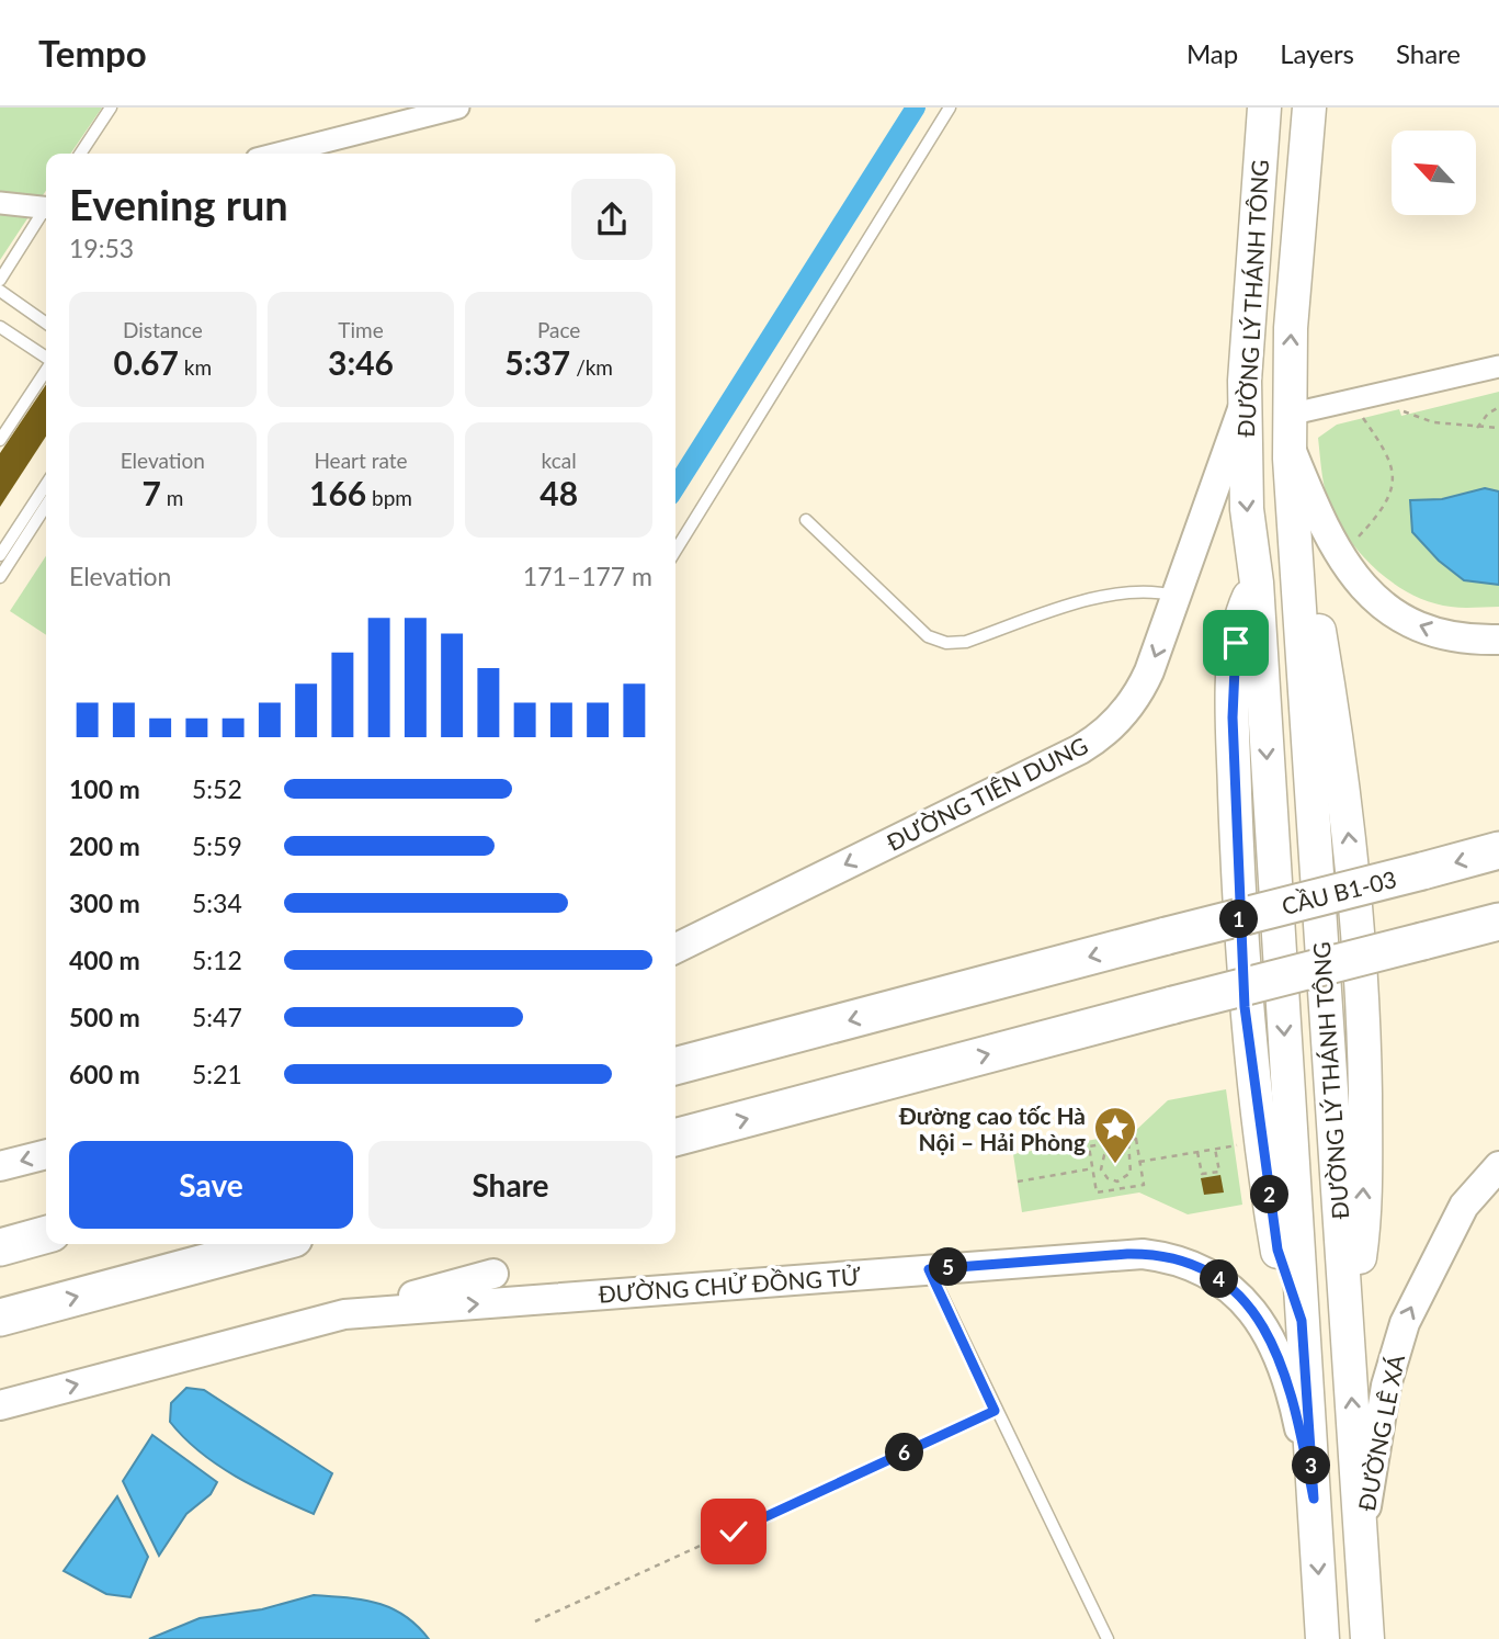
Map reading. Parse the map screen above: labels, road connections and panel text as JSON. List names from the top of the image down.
{
  "streets": {
    "highway": ["CẦU B1-03"],
    "main road": [
      "ĐƯỜNG LÝ THÁNH TÔNG",
      "ĐƯỜNG TIÊN DUNG",
      "ĐƯỜNG CHỬ ĐỒNG TỬ",
      "ĐƯỜNG LÊ XÁ"
    ]
  },
  "crossings": [
    ["ĐƯỜNG LÝ THÁNH TÔNG", "ĐƯỜNG TIÊN DUNG"],
    ["ĐƯỜNG LÝ THÁNH TÔNG", "ĐƯỜNG CHỬ ĐỒNG TỬ"],
    ["ĐƯỜNG LÝ THÁNH TÔNG", "ĐƯỜNG LÊ XÁ"]
  ],
  "one_way": ["ĐƯỜNG TIÊN DUNG", "ĐƯỜNG CHỬ ĐỒNG TỬ", "ĐƯỜNG LÊ XÁ"],
  "places": {
    "place": ["Đường cao tốc Hà Nội – Hải Phòng"]
  },
  "north": "top left",
  "page": {
    "header": "Tempo",
    "nav": ["Map", "Layers", "Share"],
    "heading": ["Evening run", "19:53"],
    "stats": [
      ["Distance", "0.67 km"],
      ["Time", "3:46"],
      ["Pace", "5:37 /km"],
      ["Elevation", "7 m"],
      ["Heart rate", "166 bpm"],
      ["kcal", "48"]
    ],
    "chart": ["Elevation", "171–177 m"],
    "list": [
      {
        "name": "100 m",
        "note": "5:52"
      },
      {
        "name": "200 m",
        "note": "5:59"
      },
      {
        "name": "300 m",
        "note": "5:34"
      },
      {
        "name": "400 m",
        "note": "5:12"
      },
      {
        "name": "500 m",
        "note": "5:47"
      },
      {
        "name": "600 m",
        "note": "5:21"
      }
    ],
    "pins": [
      "1",
      "2",
      "5",
      "4",
      "6",
      "3"
    ],
    "buttons": ["Save", "Share"]
  }
}
